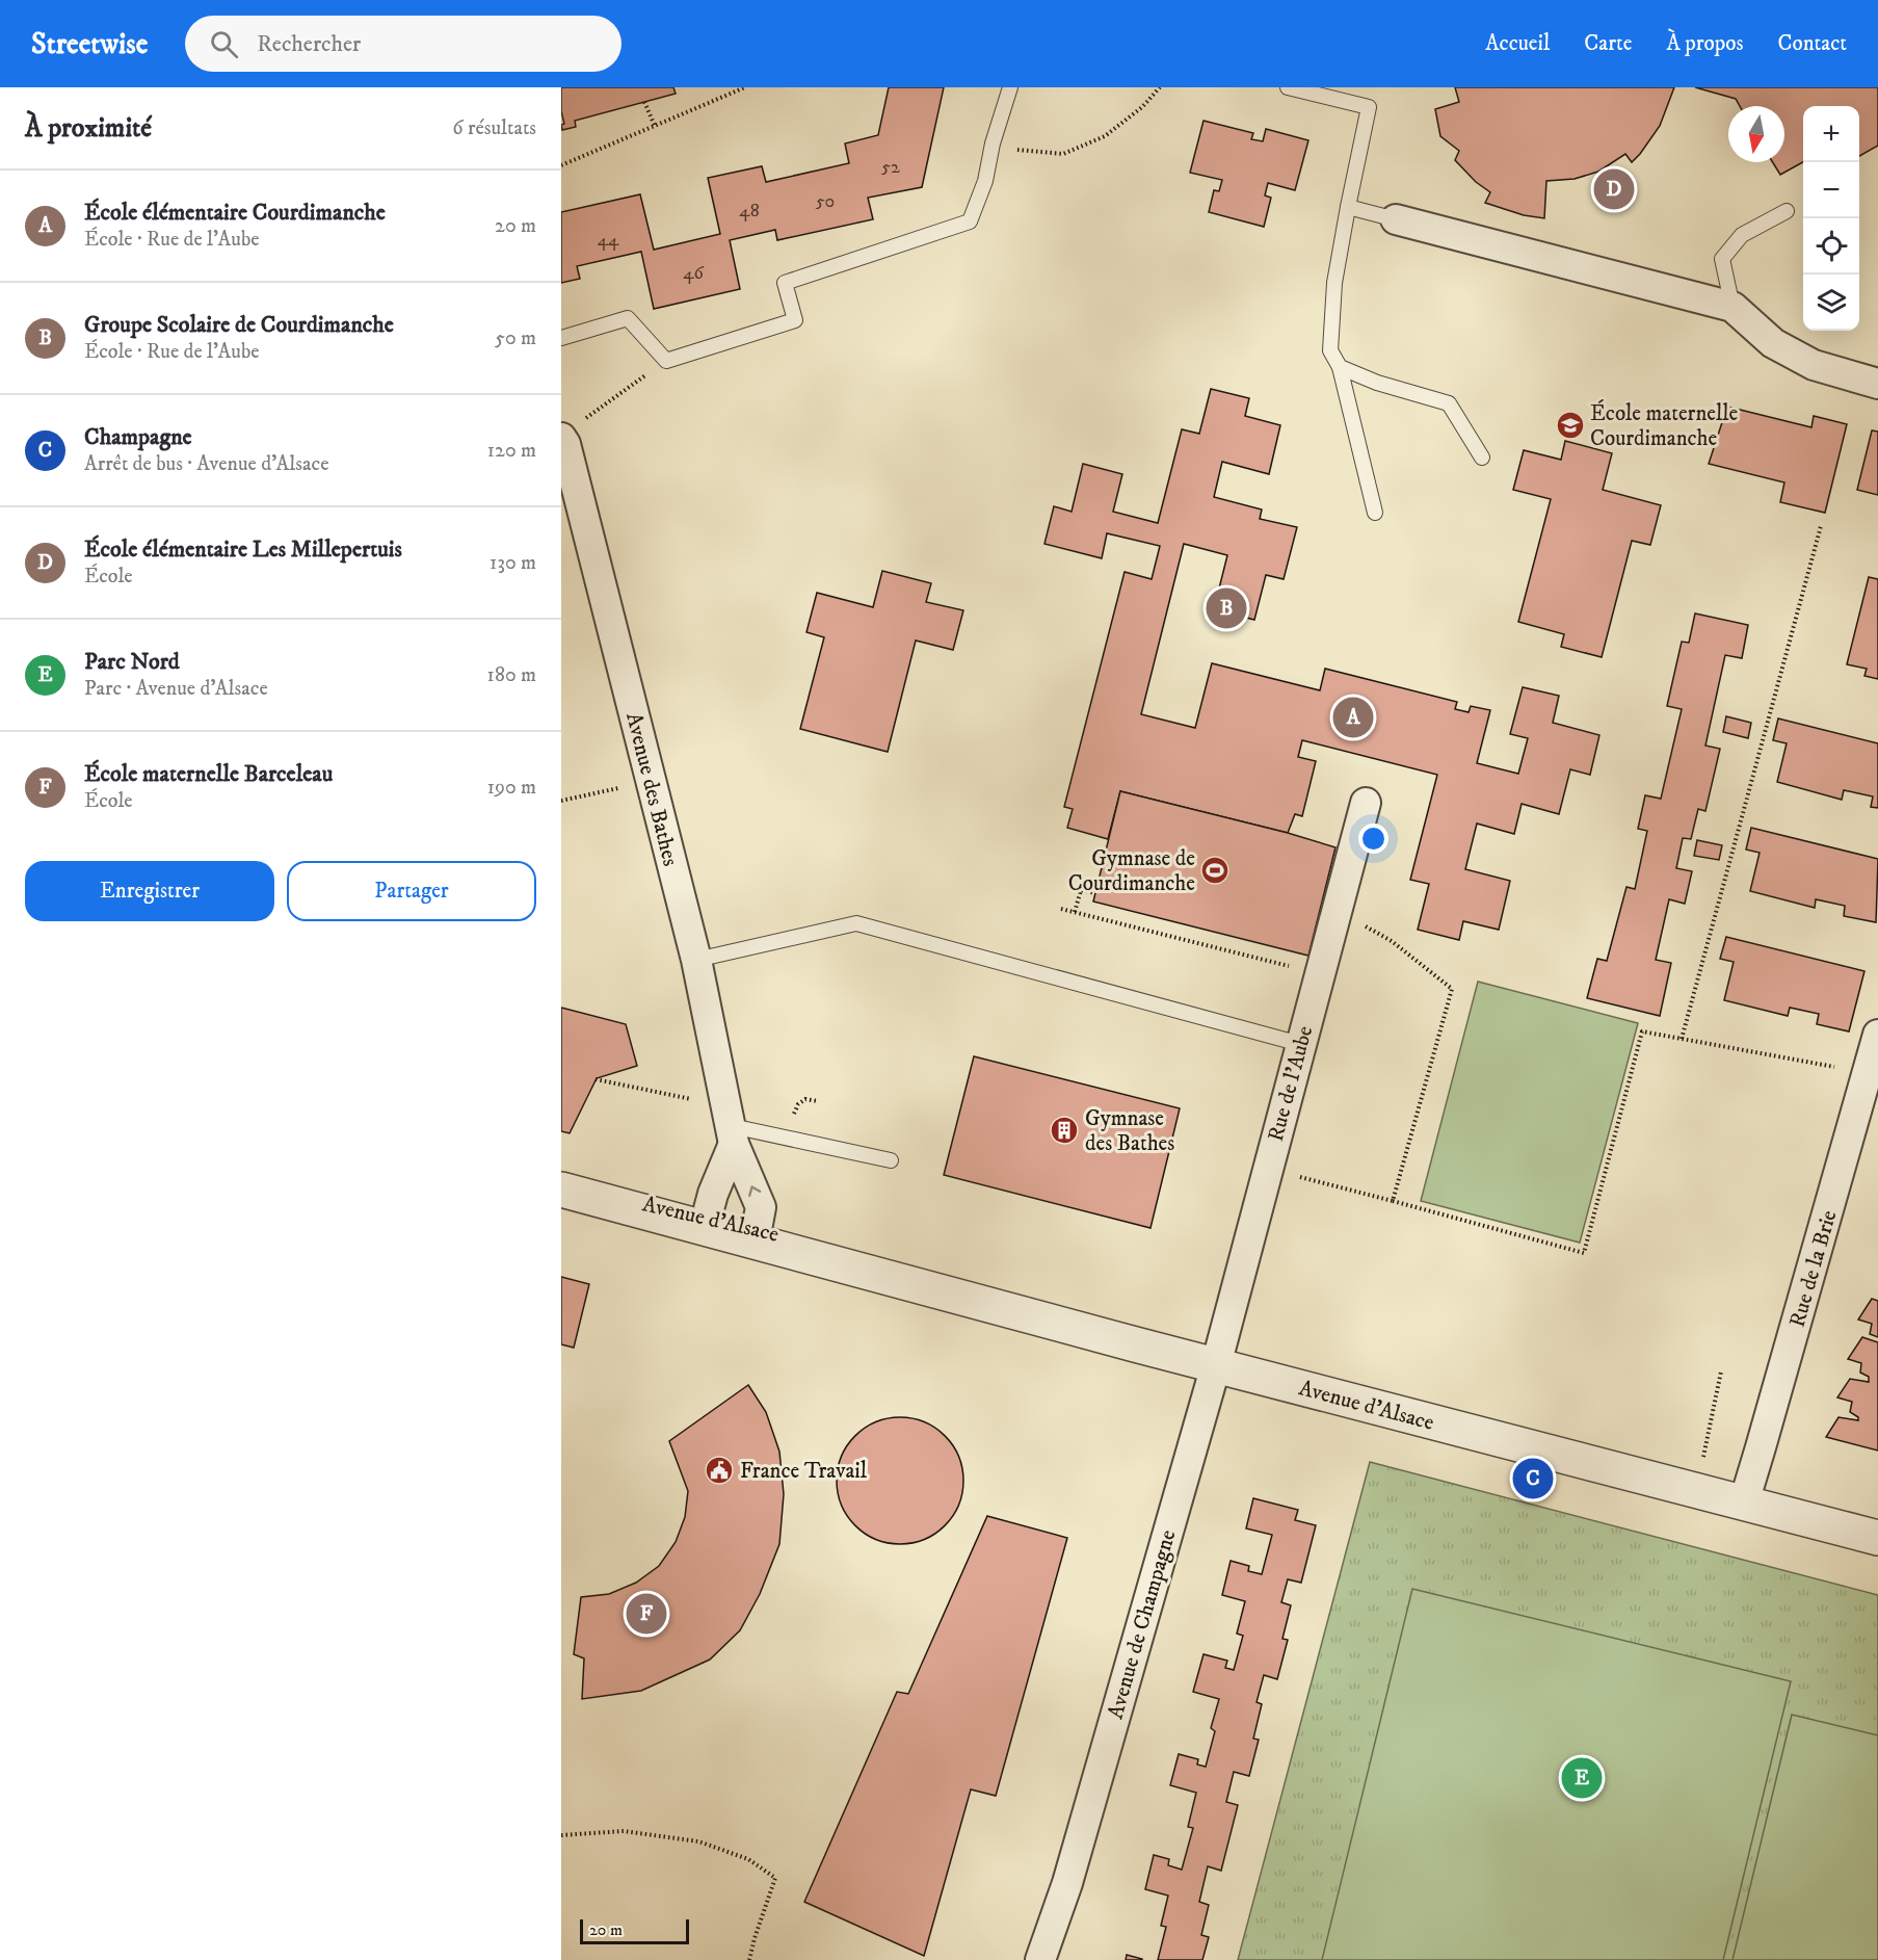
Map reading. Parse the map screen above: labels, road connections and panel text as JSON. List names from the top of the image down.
{
  "streets": {
    "street": [
      "Avenue des Bathes",
      "Rue de l'Aube",
      "Avenue d'Alsace",
      "Rue de la Brie",
      "Avenue de Champagne"
    ]
  },
  "crossings": [
    ["Avenue des Bathes", "Avenue d'Alsace"],
    ["Rue de l'Aube", "Avenue d'Alsace"],
    ["Rue de l'Aube", "Avenue de Champagne"],
    ["Avenue d'Alsace", "Rue de la Brie"],
    ["Avenue d'Alsace", "Avenue de Champagne"]
  ],
  "places": {
    "school or university": ["École maternelle Courdimanche"],
    "sports": ["Gymnase de Courdimanche"],
    "building": ["Gymnase des Bathes"],
    "public building": ["France Travail"]
  },
  "house_numbers": [
    "52",
    "50",
    "48",
    "44",
    "46"
  ],
  "scale_bar": "20 m",
  "north": "bottom",
  "page": {
    "header": "Streetwise",
    "search": "Rechercher",
    "nav": [
      "Accueil",
      "Carte",
      "À propos",
      "Contact"
    ],
    "heading": ["À proximité", "6 résultats"],
    "map_buttons": ["+", "−"],
    "pins": [
      "D",
      "B",
      "A",
      "C",
      "F",
      "E"
    ],
    "list": [
      {
        "mark": "A",
        "name": "École élémentaire Courdimanche",
        "note": "École · Rue de l'Aube",
        "value": "20 m"
      },
      {
        "mark": "B",
        "name": "Groupe Scolaire de Courdimanche",
        "note": "École · Rue de l'Aube",
        "value": "50 m"
      },
      {
        "mark": "C",
        "name": "Champagne",
        "note": "Arrêt de bus · Avenue d'Alsace",
        "value": "120 m"
      },
      {
        "mark": "D",
        "name": "École élémentaire Les Millepertuis",
        "note": "École",
        "value": "130 m"
      },
      {
        "mark": "E",
        "name": "Parc Nord",
        "note": "Parc · Avenue d'Alsace",
        "value": "180 m"
      },
      {
        "mark": "F",
        "name": "École maternelle Barceleau",
        "note": "École",
        "value": "190 m"
      }
    ],
    "buttons": ["Enregistrer", "Partager"],
    "scale": "20 m"
  }
}
